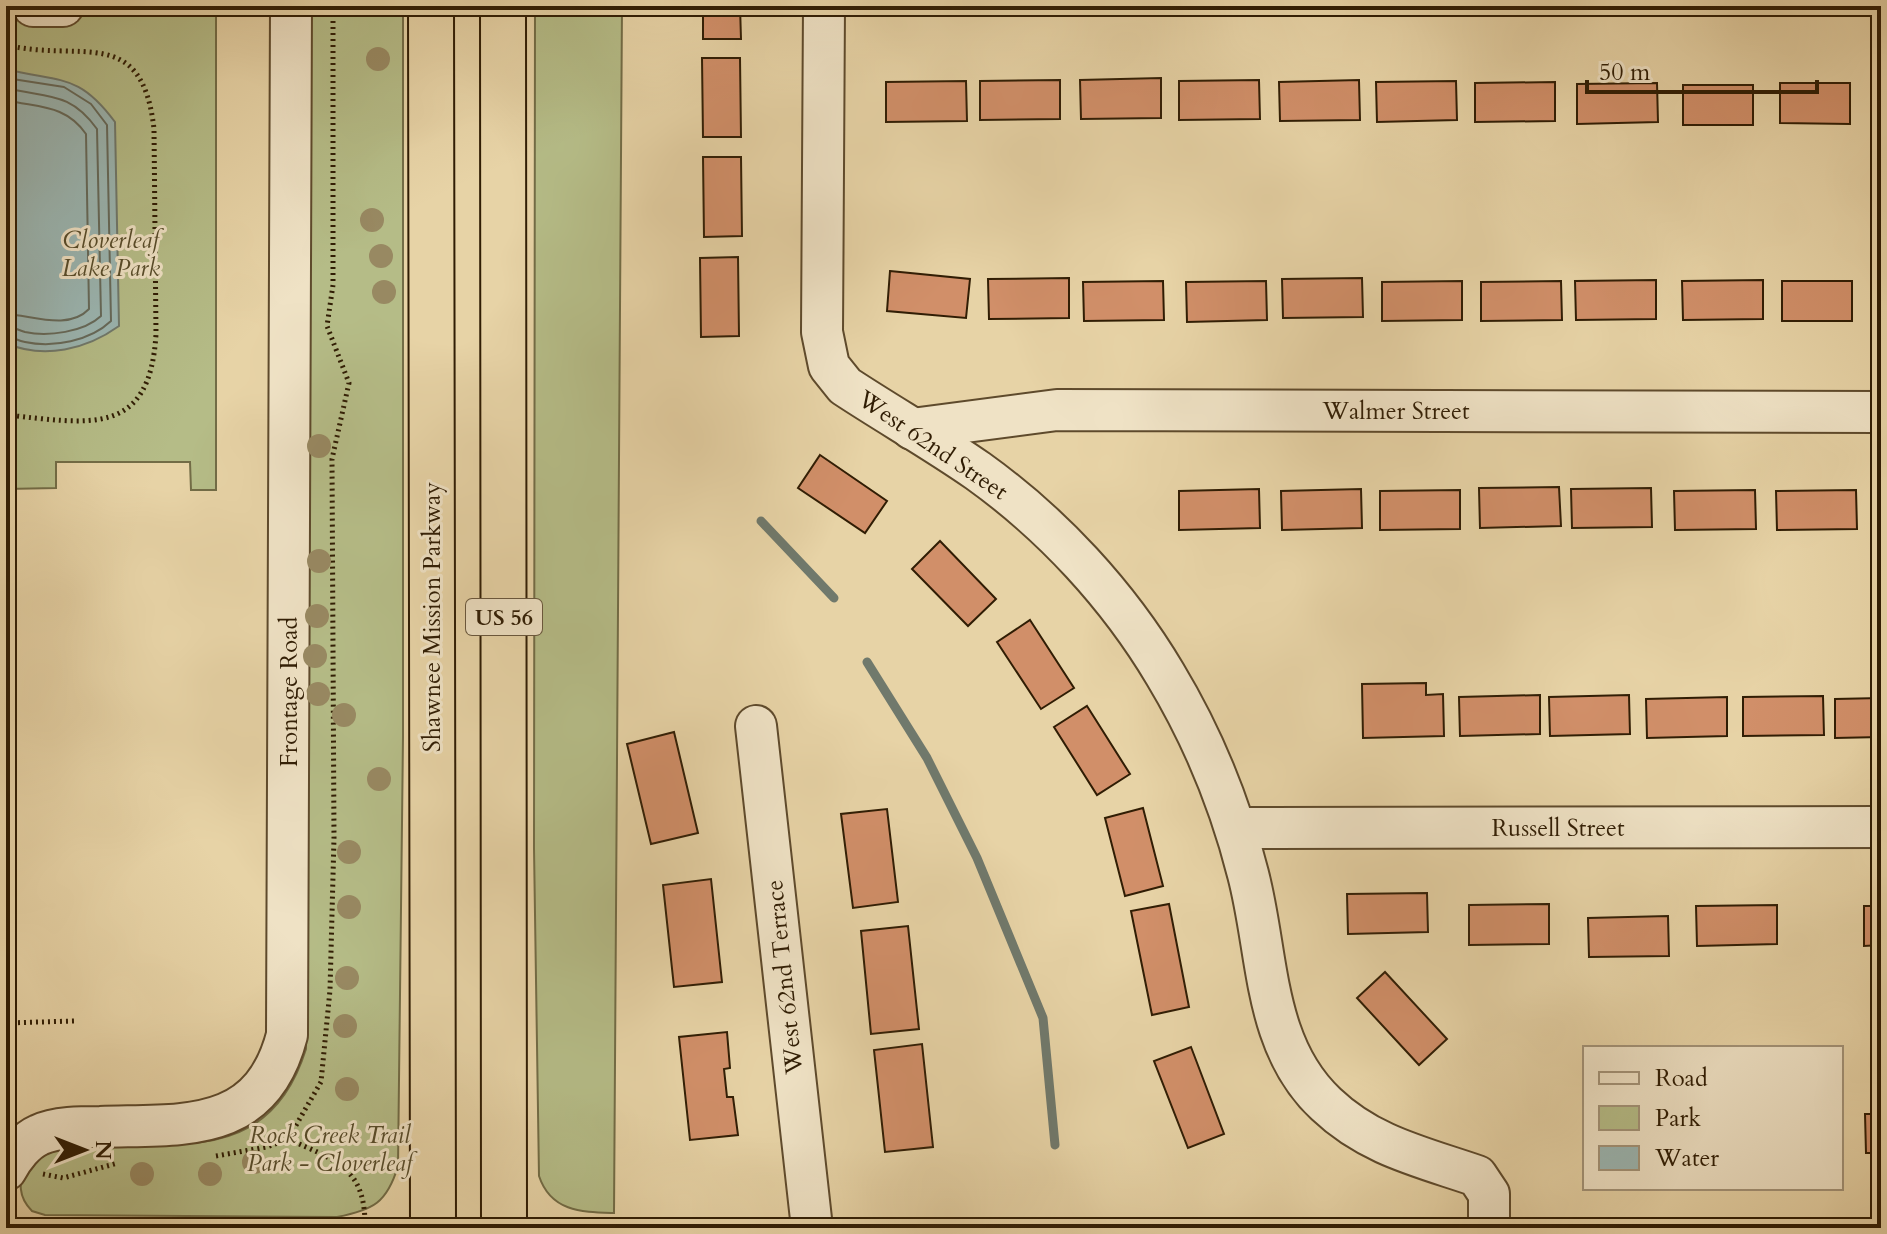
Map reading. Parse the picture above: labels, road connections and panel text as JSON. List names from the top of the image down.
{
  "streets": {
    "highway": ["Shawnee Mission Parkway", "US 56"],
    "street": [
      "Walmer Street",
      "West 62nd Street",
      "Frontage Road",
      "Russell Street",
      "West 62nd Terrace"
    ]
  },
  "crossings": [
    ["Walmer Street", "West 62nd Street"],
    ["West 62nd Street", "Russell Street"]
  ],
  "parks": ["Cloverleaf Lake Park", "Rock Creek Trail Park - Cloverleaf"],
  "legend": ["Road", "Park", "Water"],
  "scale_bar": "50 m",
  "north": "right"
}
